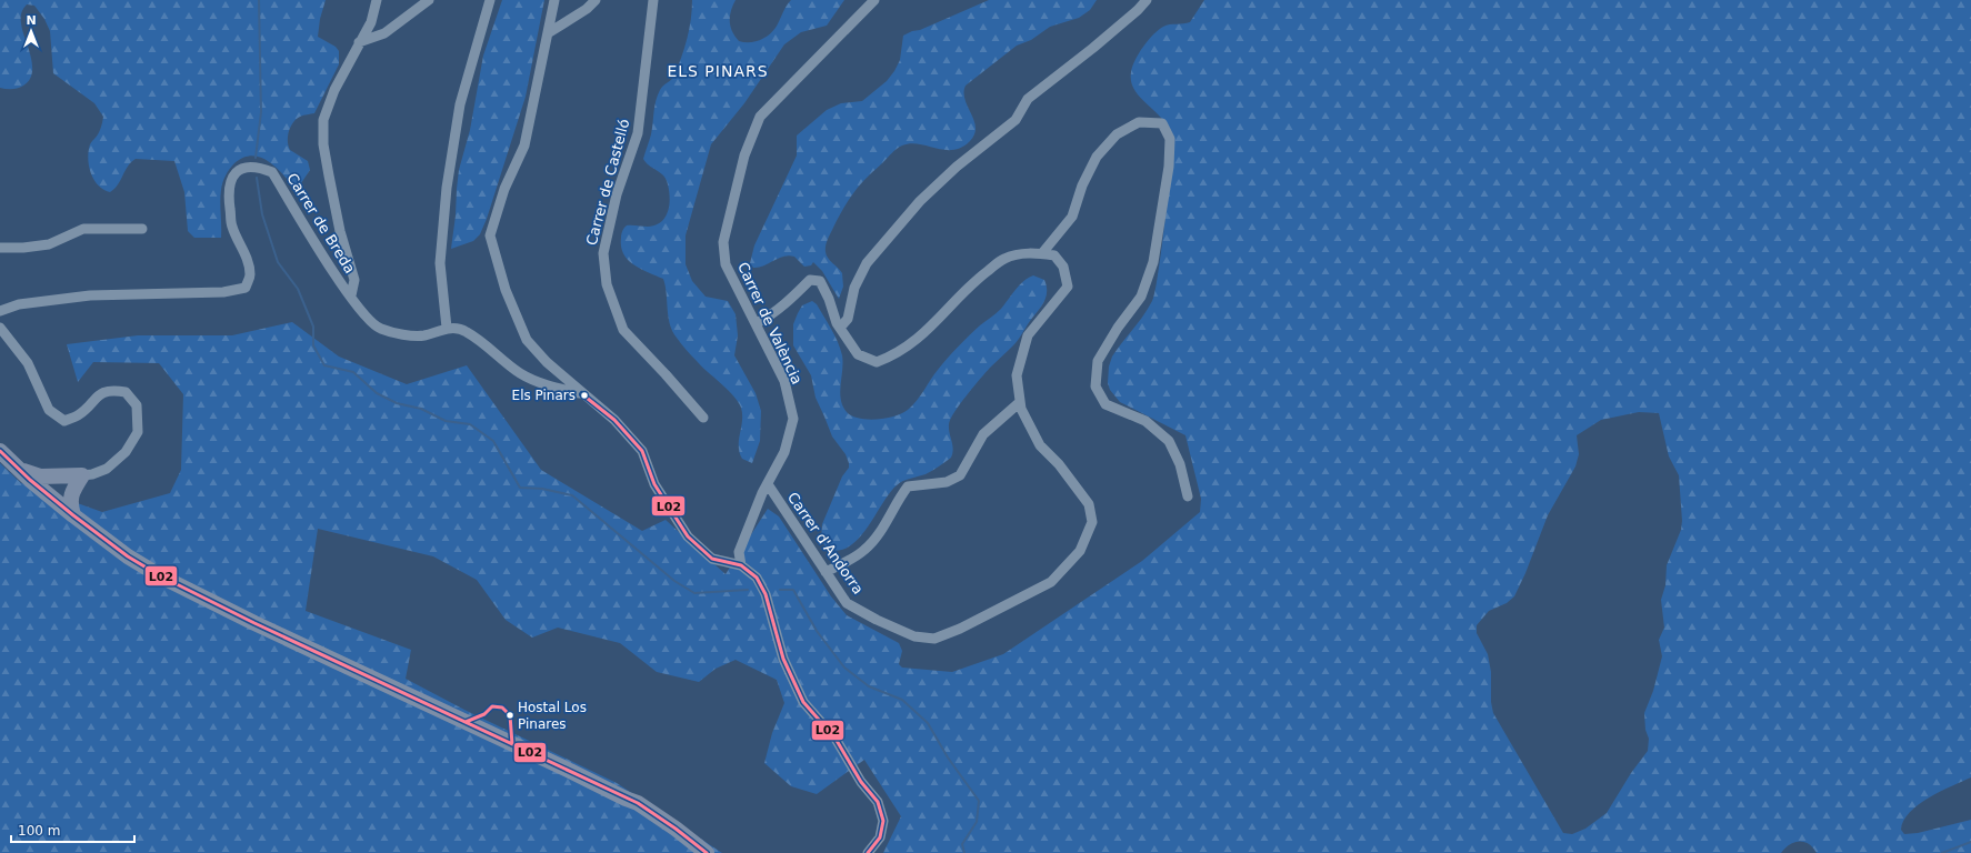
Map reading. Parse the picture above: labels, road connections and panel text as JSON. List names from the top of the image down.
{
  "streets": {
    "street": [
      "Carrer de Castelló",
      "Carrer de Breda",
      "Carrer de València",
      "Carrer d'Andorra"
    ]
  },
  "crossings": [
    ["Carrer de València", "Carrer d'Andorra"]
  ],
  "districts": ["ELS PINARS"],
  "places": ["Els Pinars", "Hostal Los Pinares"],
  "lines": ["transit line L02"],
  "scale_bar": "100 m",
  "north": "top"
}
